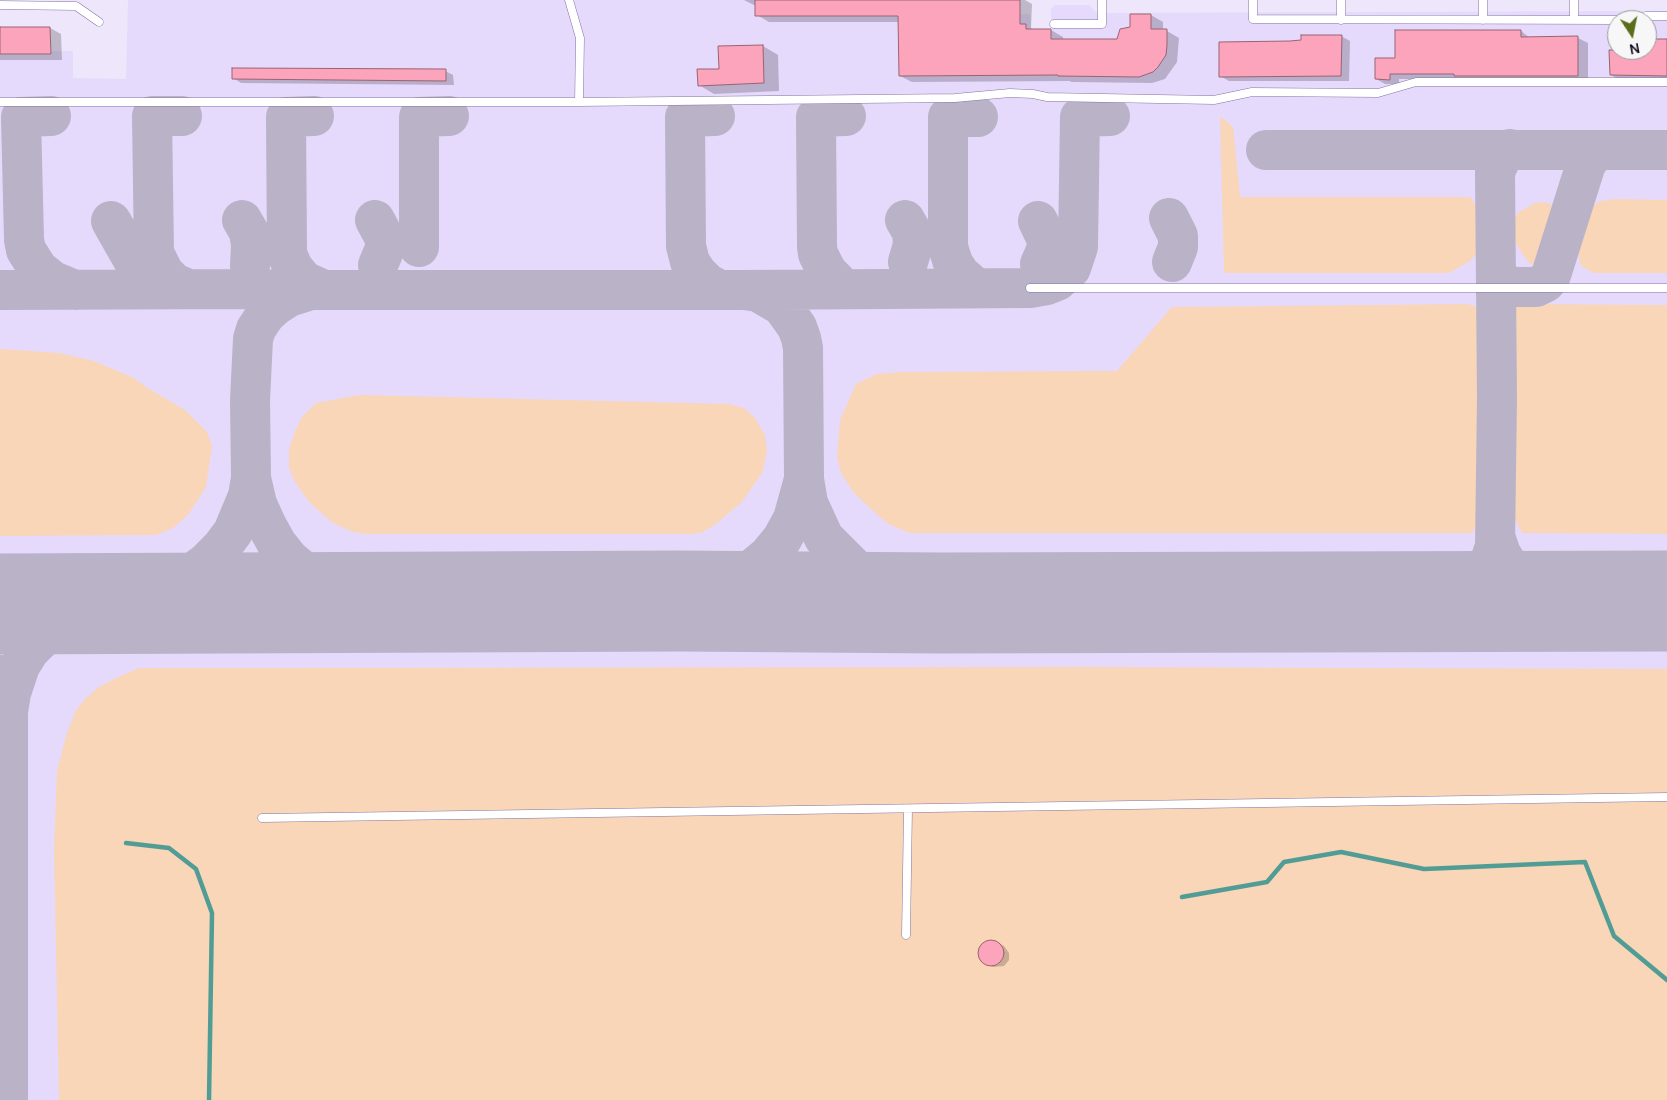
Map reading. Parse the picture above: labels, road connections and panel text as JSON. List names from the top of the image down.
{
  "north": "bottom"
}
